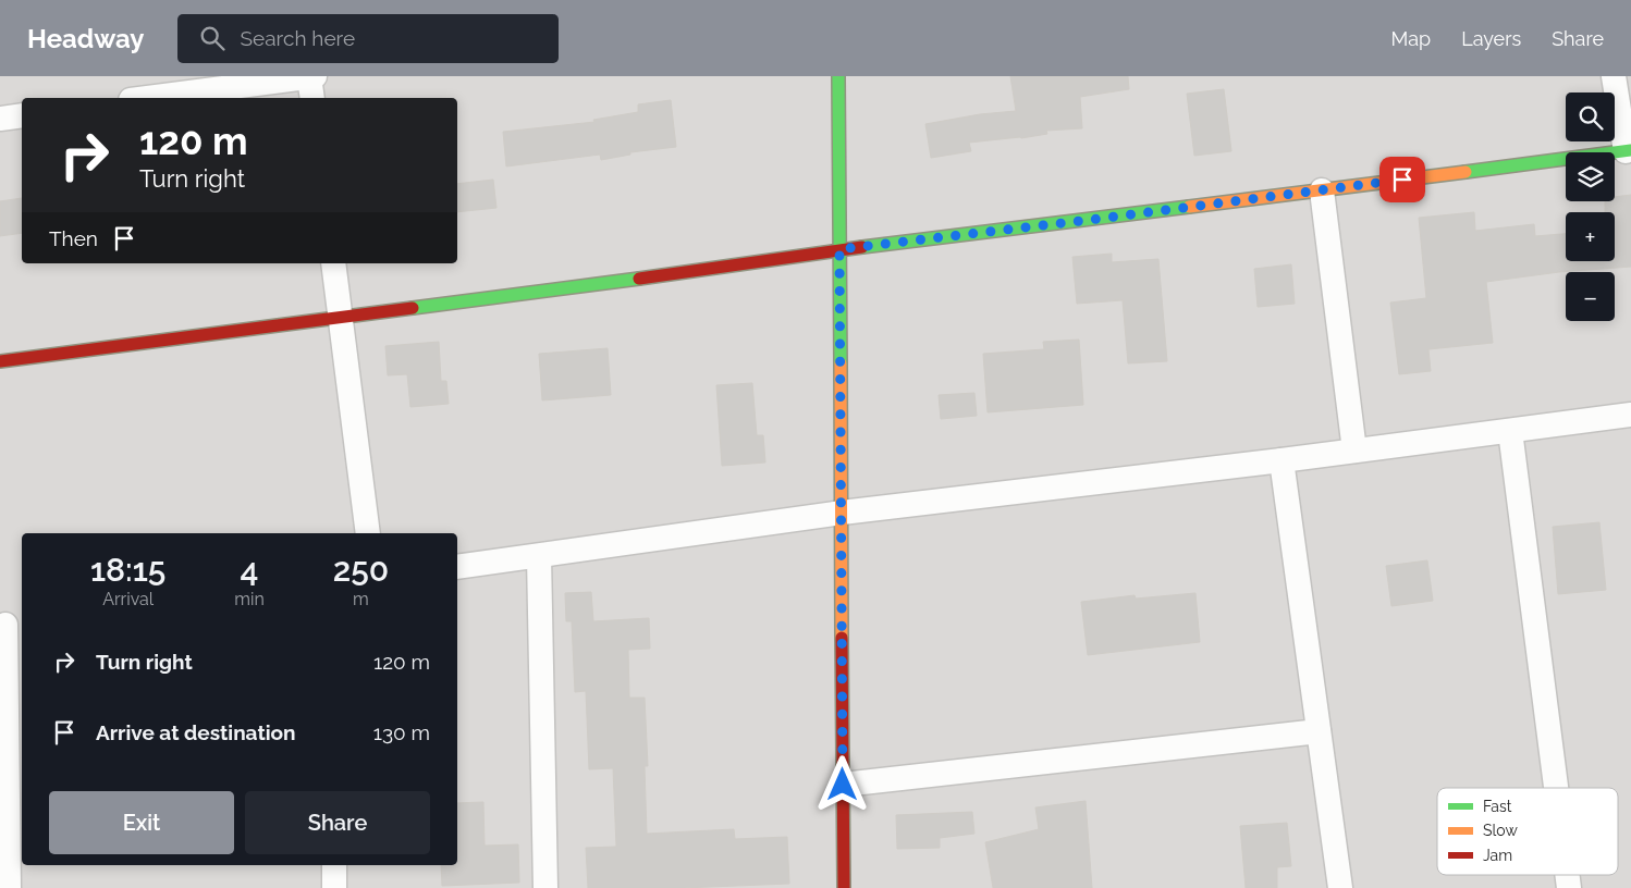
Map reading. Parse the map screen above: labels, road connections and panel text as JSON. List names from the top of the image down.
{
  "legend": ["Fast", "Slow", "Jam"],
  "page": {
    "header": "Headway",
    "search": "Search here",
    "nav": ["Map", "Layers", "Share"],
    "map_buttons": ["+", "−"],
    "turn": ["120 m", "Turn right"],
    "then": "Then",
    "eta": [
      "18:15",
      "Arrival",
      "4",
      "min",
      "250",
      "m"
    ],
    "list": [
      {
        "name": "Turn right",
        "value": "120 m"
      },
      {
        "name": "Arrive at destination",
        "value": "130 m"
      }
    ],
    "buttons": ["Exit", "Share"]
  }
}
